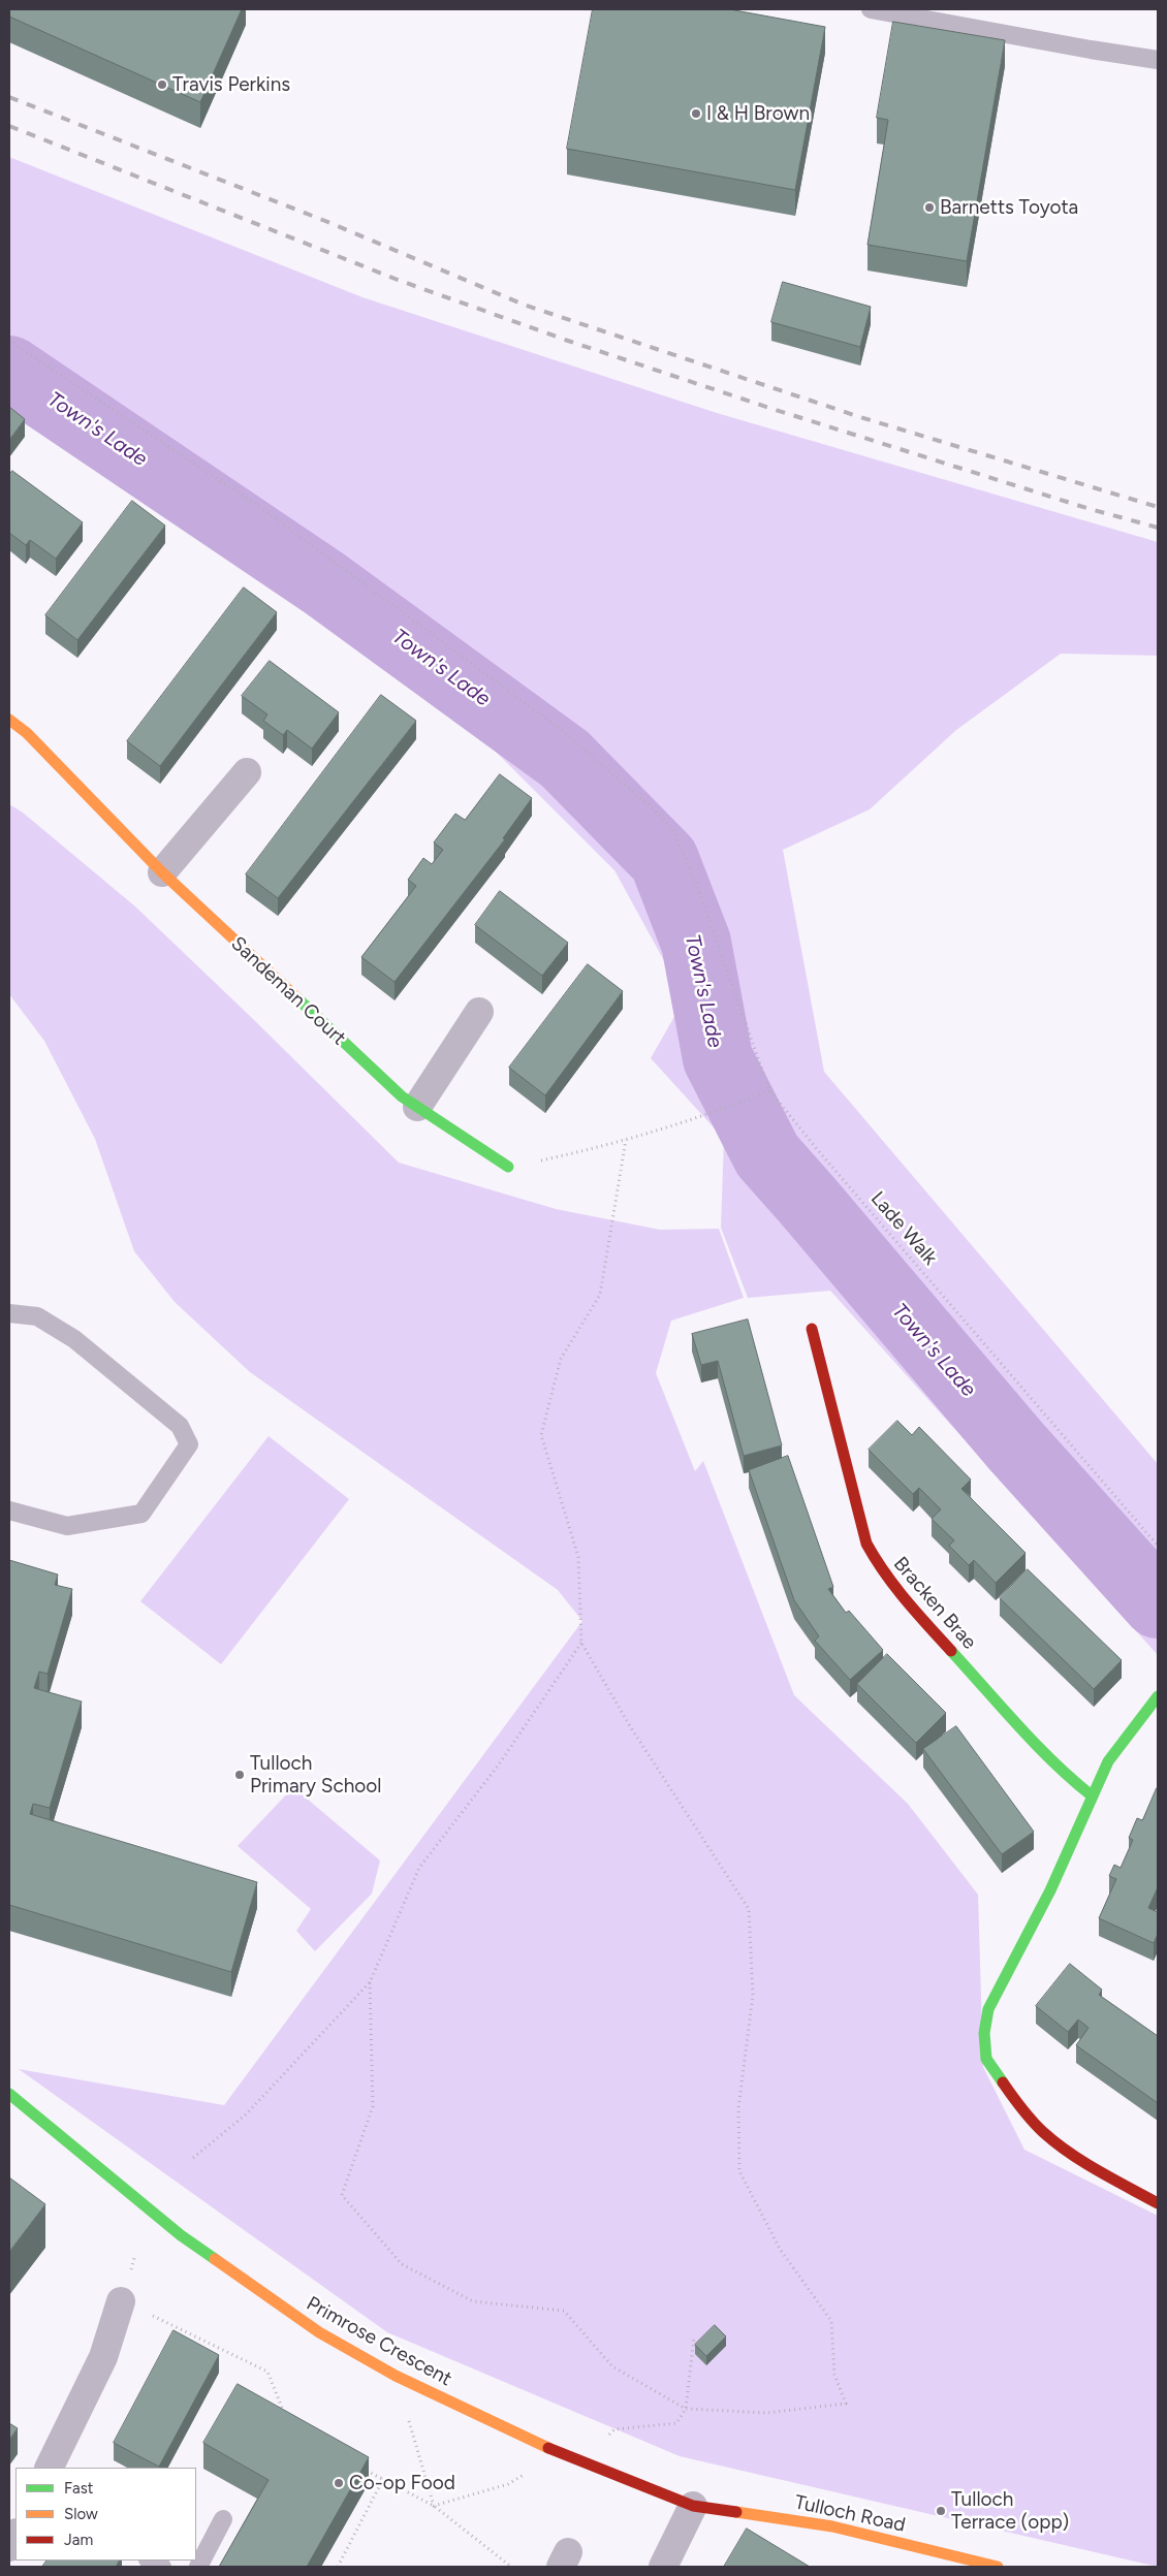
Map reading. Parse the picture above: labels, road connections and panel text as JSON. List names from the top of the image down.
{
  "streets": {
    "street": [
      "Sandeman Court",
      "Bracken Brae",
      "Primrose Crescent",
      "Tulloch Road"
    ],
    "path": ["Lade Walk"]
  },
  "crossings": [
    ["Primrose Crescent", "Tulloch Road"]
  ],
  "water": ["Town's Lade"],
  "places": [
    "Travis Perkins",
    "I & H Brown",
    "Barnetts Toyota",
    "Tulloch Primary School",
    "Co-op Food",
    "Tulloch Terrace (opp)"
  ],
  "legend": ["Fast", "Slow", "Jam"]
}
